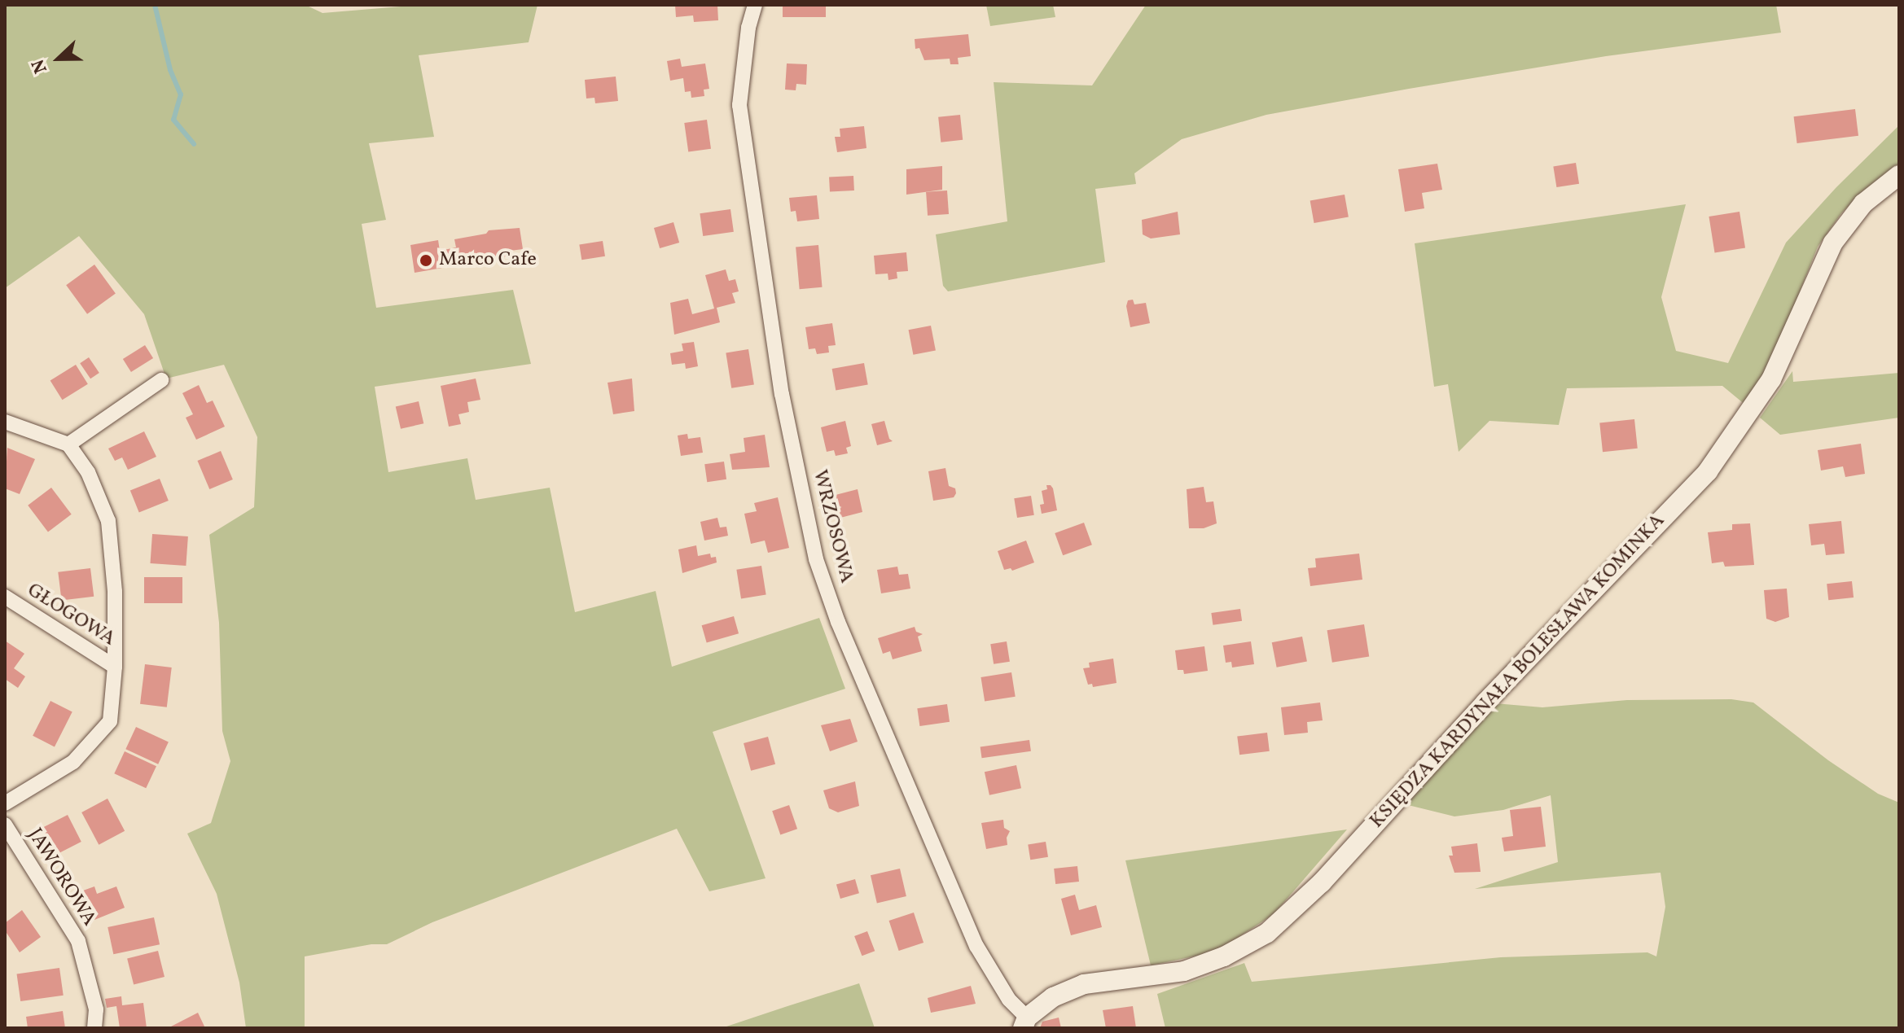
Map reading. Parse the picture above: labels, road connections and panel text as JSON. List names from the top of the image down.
{
  "streets": {
    "street": [
      "WRZOSOWA",
      "GŁOGOWA",
      "KSIĘDZA KARDYNAŁA BOLESŁAWA KOMINKA",
      "JAWOROWA"
    ]
  },
  "crossings": [
    ["WRZOSOWA", "KSIĘDZA KARDYNAŁA BOLESŁAWA KOMINKA"]
  ],
  "places": ["Marco Cafe"],
  "north": "left"
}
